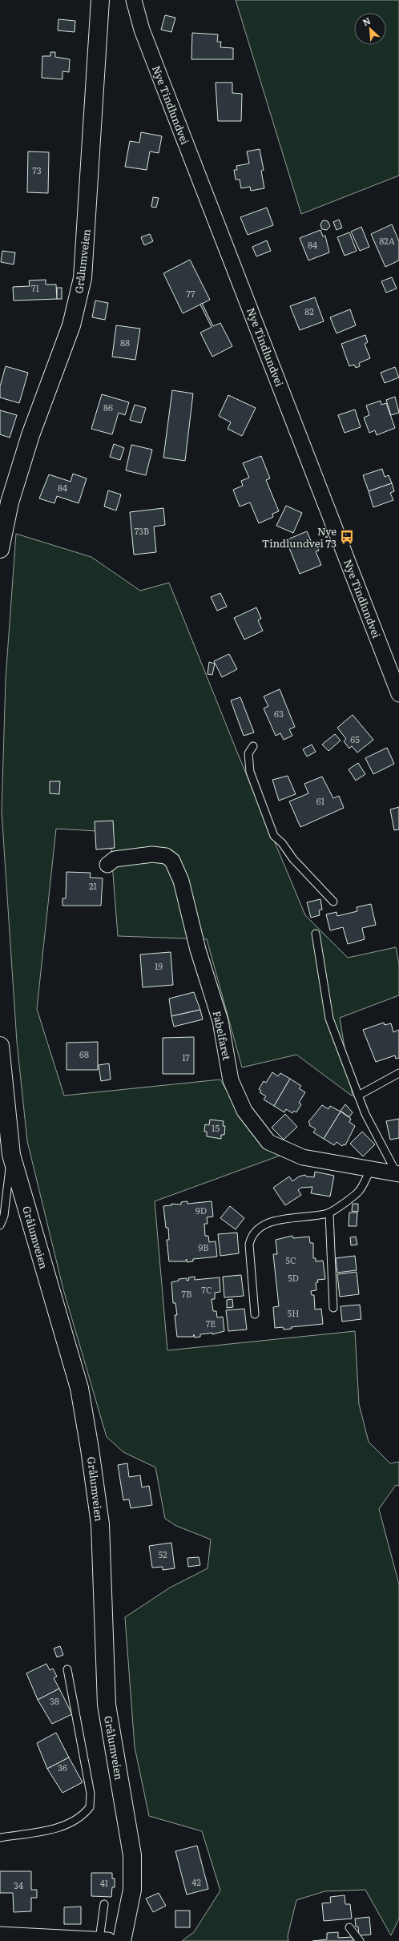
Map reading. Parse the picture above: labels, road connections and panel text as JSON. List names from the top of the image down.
{
  "streets": {
    "main road": ["Grålumveien"],
    "street": ["Nye Tindlundvei", "Fabelfaret"]
  },
  "places": {
    "bus stop": ["Nye Tindlundvei 73"]
  },
  "house_numbers": [
    "73",
    "82A",
    "84",
    "71",
    "77",
    "82",
    "88",
    "86",
    "84",
    "73B",
    "63",
    "65",
    "61",
    "21",
    "19",
    "68",
    "17",
    "15",
    "9D",
    "9B",
    "5C",
    "5D",
    "7C",
    "7B",
    "5H",
    "7E",
    "52",
    "38",
    "36",
    "42",
    "41",
    "34"
  ],
  "north": "top left"
}
